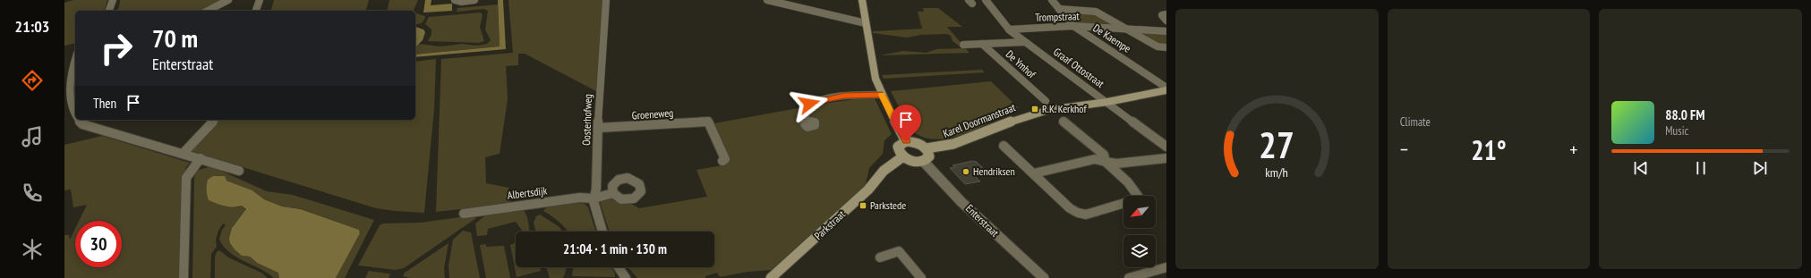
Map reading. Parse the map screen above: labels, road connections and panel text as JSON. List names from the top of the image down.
{
  "streets": {
    "main road": ["Karel Doormanstraat", "Parkstraat"],
    "street": [
      "Trompstraat",
      "De Kaempe",
      "De Ymhof",
      "Graaf Ottostraat",
      "Groeneweg",
      "Oosterhofweg",
      "Albertsdijk",
      "Enterstraat"
    ]
  },
  "crossings": [
    ["Trompstraat", "De Kaempe"],
    ["Trompstraat", "Graaf Ottostraat"],
    ["De Kaempe", "Karel Doormanstraat"],
    ["De Ymhof", "Graaf Ottostraat"],
    ["Graaf Ottostraat", "Karel Doormanstraat"],
    ["Groeneweg", "Oosterhofweg"],
    ["Oosterhofweg", "Albertsdijk"]
  ],
  "places": {
    "transit": ["R.K. Kerkhof", "Parkstede"],
    "other": ["Hendriksen"]
  },
  "north": "bottom left",
  "page": {
    "tabs": "21:03",
    "tile": "Climate",
    "turn": ["70 m", "Enterstraat"],
    "then": "Then",
    "song": ["88.0 FM", "Music"],
    "heat": ["−", "21°", "+"],
    "limit": "30",
    "trip": "21:04 · 1 min · 130 m",
    "gauge": ["27", "km/h"]
  }
}
